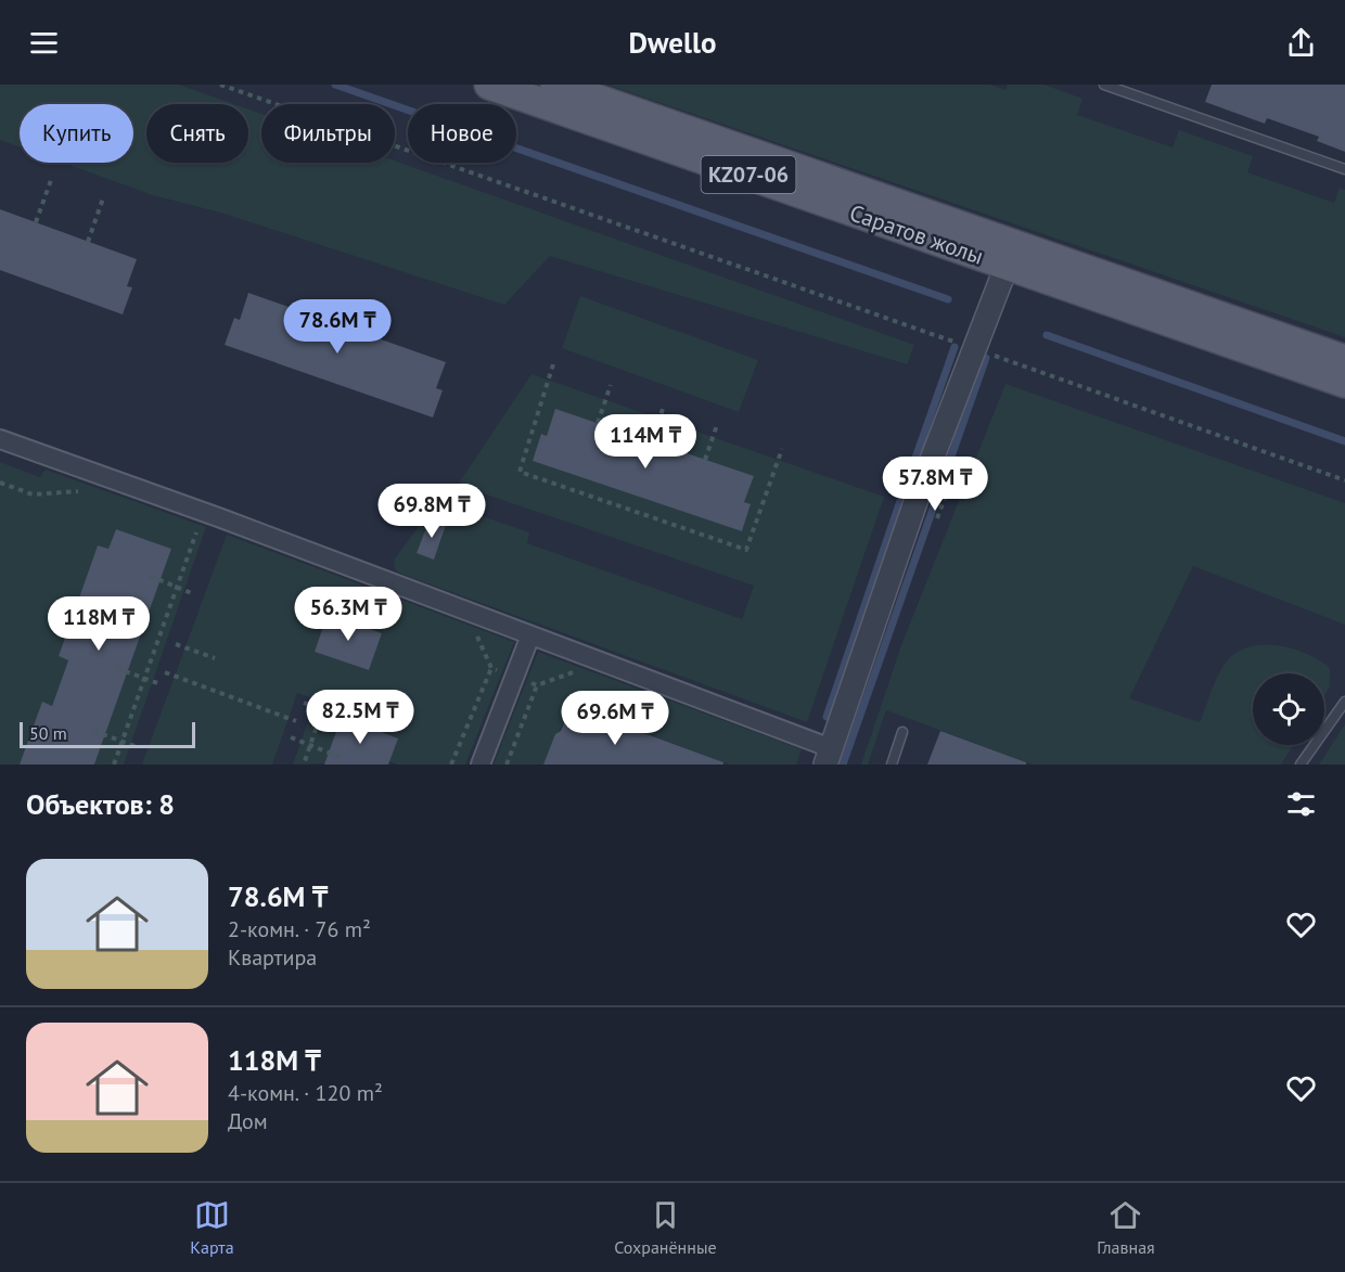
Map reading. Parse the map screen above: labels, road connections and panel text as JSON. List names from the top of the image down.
{
  "streets": {
    "main road": ["KZ07-06", "Саратов жолы"]
  },
  "scale_bar": "50 m",
  "page": {
    "header": "Dwello",
    "chip": [
      "Купить",
      "Снять",
      "Фильтры",
      "Новое"
    ],
    "price": [
      "78.6M ₸",
      "114M ₸",
      "57.8M ₸",
      "69.8M ₸",
      "56.3M ₸",
      "118M ₸",
      "82.5M ₸",
      "69.6M ₸"
    ],
    "scale": "50 m",
    "heading": "Объектов: 8",
    "list": [
      {
        "name": "78.6M ₸",
        "note": "2-комн. · 76 m² · Квартира"
      },
      {
        "name": "118M ₸",
        "note": "4-комн. · 120 m² · Дом"
      }
    ],
    "tabs": ["Карта", "Сохранённые", "Главная"]
  }
}
